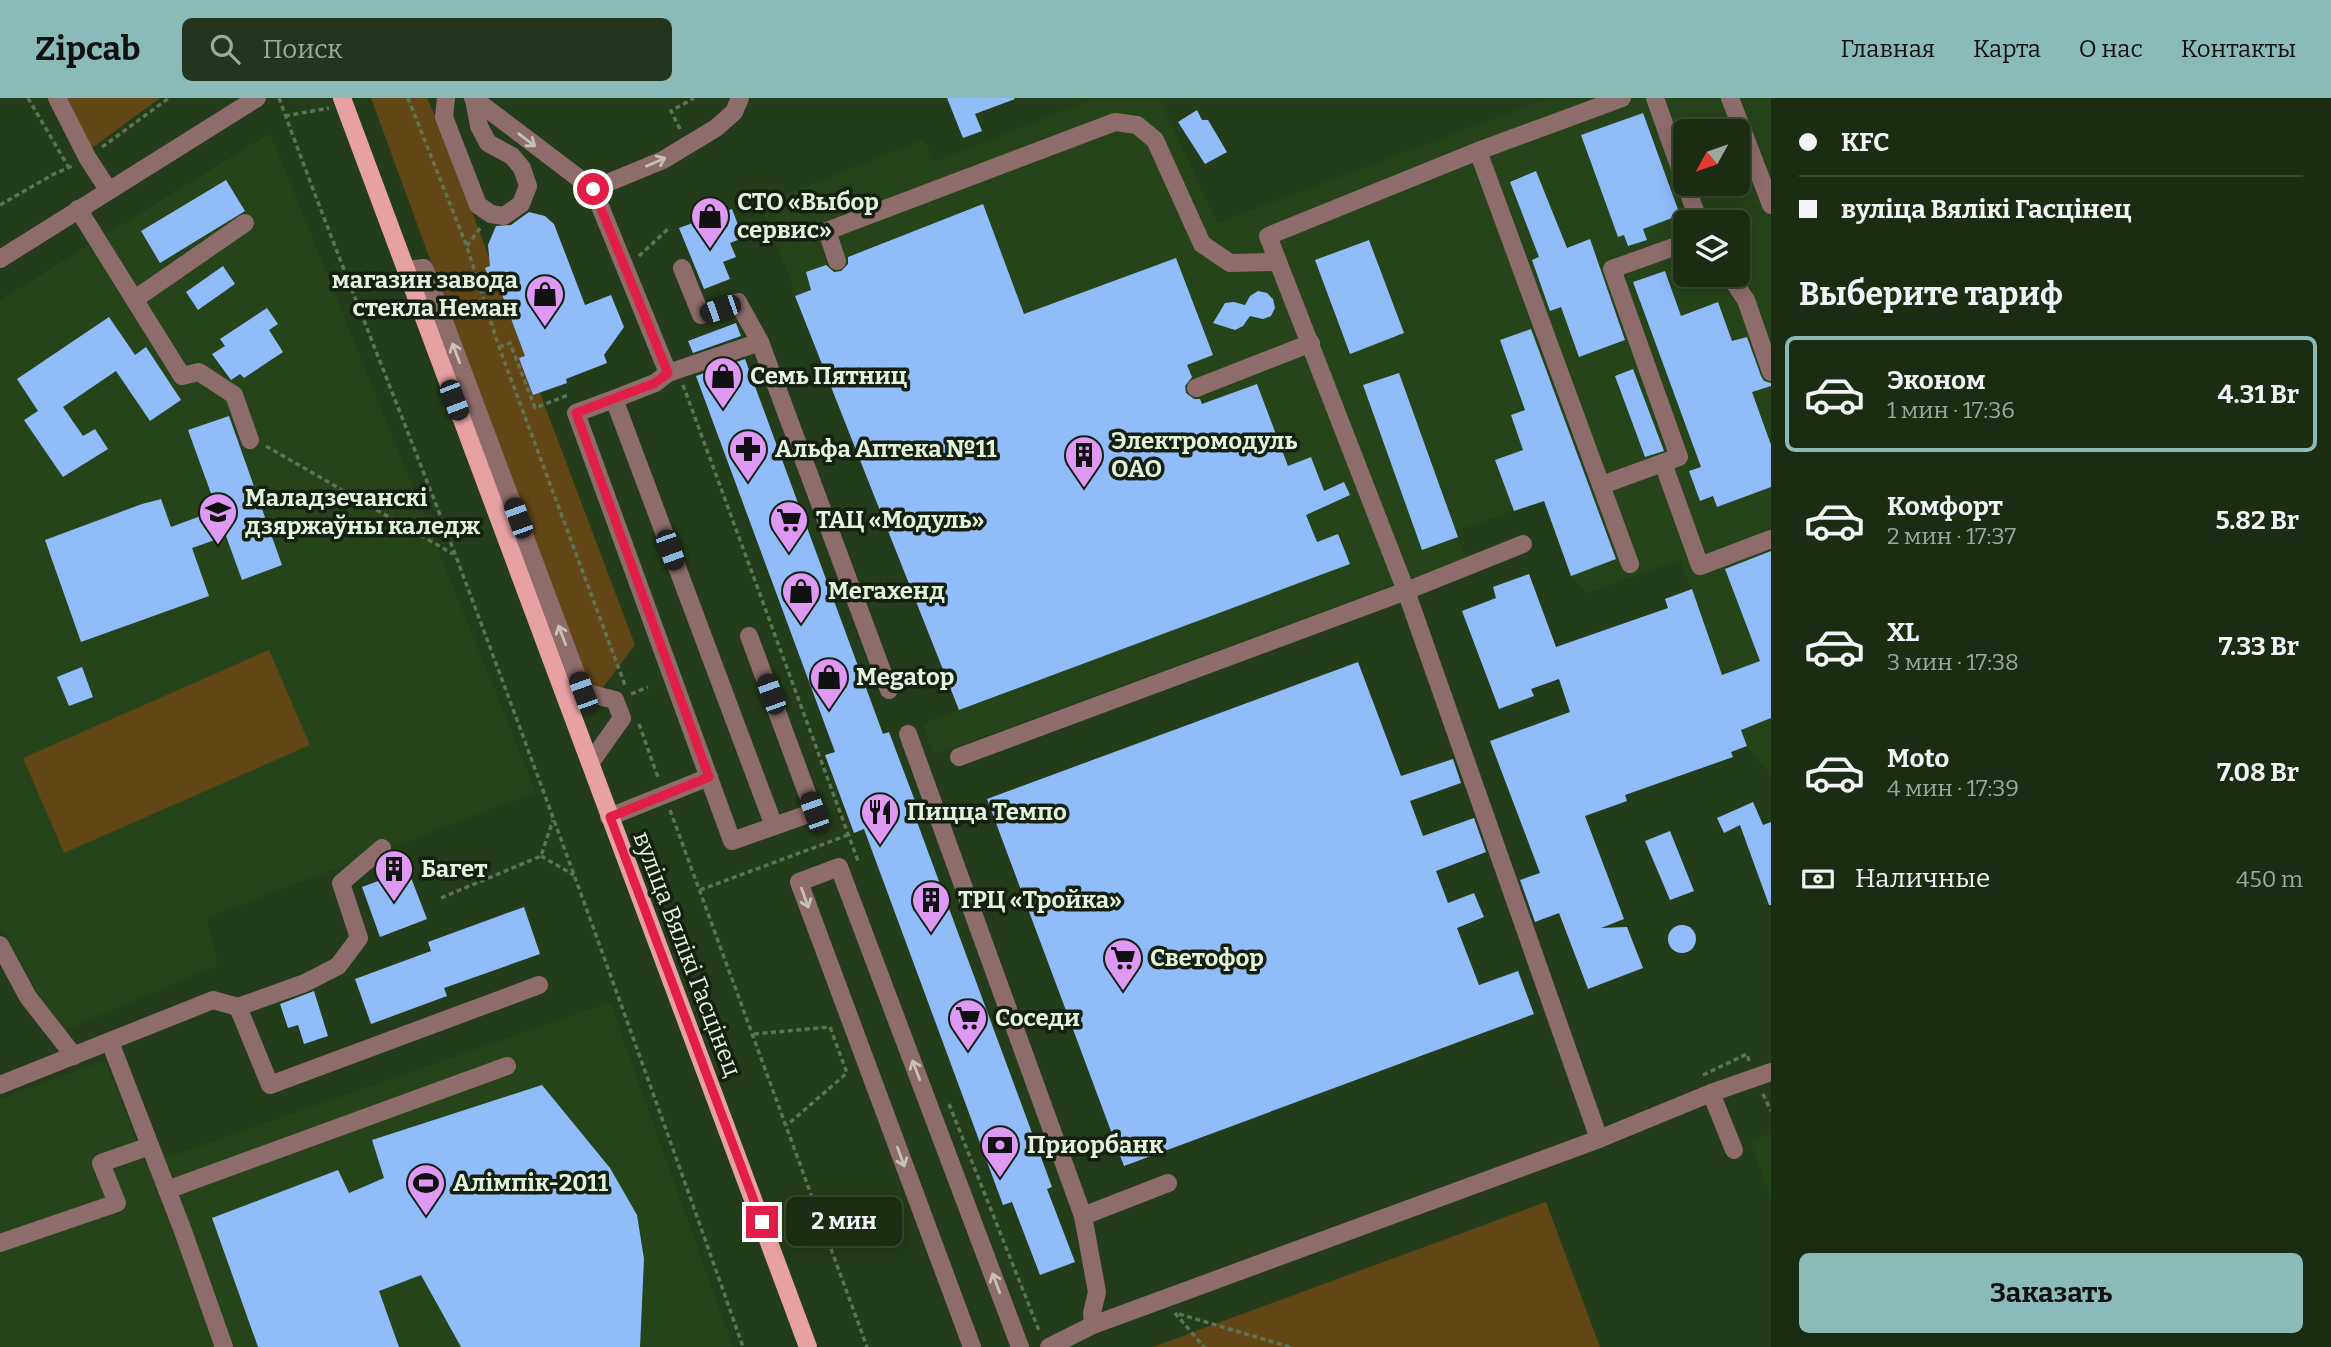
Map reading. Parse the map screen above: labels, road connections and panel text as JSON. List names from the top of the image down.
{
  "streets": {
    "main road": ["вуліца Вялікі Гасцінец"]
  },
  "places": {
    "shop": [
      "СТО «Выбор сервис»",
      "магазин завода стекла Неман",
      "Семь Пятниц",
      "Мегахенд",
      "Megatop"
    ],
    "pharmacy": ["Альфа Аптека №11"],
    "building": ["Электромодуль ОАО", "Багет", "ТРЦ «Тройка»"],
    "school or university": ["Маладзечанскі дзяржаўны каледж"],
    "supermarket": ["ТАЦ «Модуль»", "Светофор", "Соседи"],
    "restaurant": ["Пицца Темпо"],
    "bank": ["Приорбанк"],
    "sports": ["Алімпік-2011"]
  },
  "north": "bottom left",
  "page": {
    "header": "Zipcab",
    "search": "Поиск",
    "nav": [
      "Главная",
      "Карта",
      "О нас",
      "Контакты"
    ],
    "banner": ["KFC", "вуліца Вялікі Гасцінец"],
    "heading": "Выберите тариф",
    "list": [
      {
        "name": "Эконом",
        "note": "1 мин · 17:36",
        "value": "4.31 Br"
      },
      {
        "name": "Комфорт",
        "note": "2 мин · 17:37",
        "value": "5.82 Br"
      },
      {
        "name": "XL",
        "note": "3 мин · 17:38",
        "value": "7.33 Br"
      },
      {
        "name": "Moto",
        "note": "4 мин · 17:39",
        "value": "7.08 Br"
      }
    ],
    "pay": ["Наличные", "450 m"],
    "bubble": "2 мин",
    "buttons": "Заказать"
  }
}
